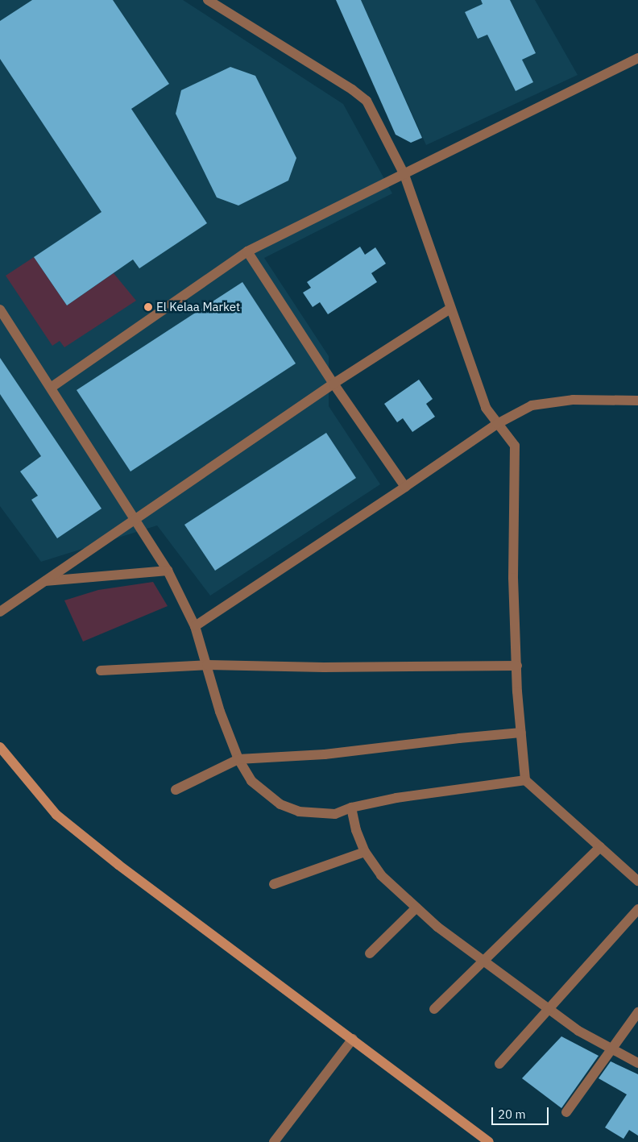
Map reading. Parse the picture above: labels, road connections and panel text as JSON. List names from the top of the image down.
{
  "places": ["El Kelaa Market"],
  "scale_bar": "20 m"
}
